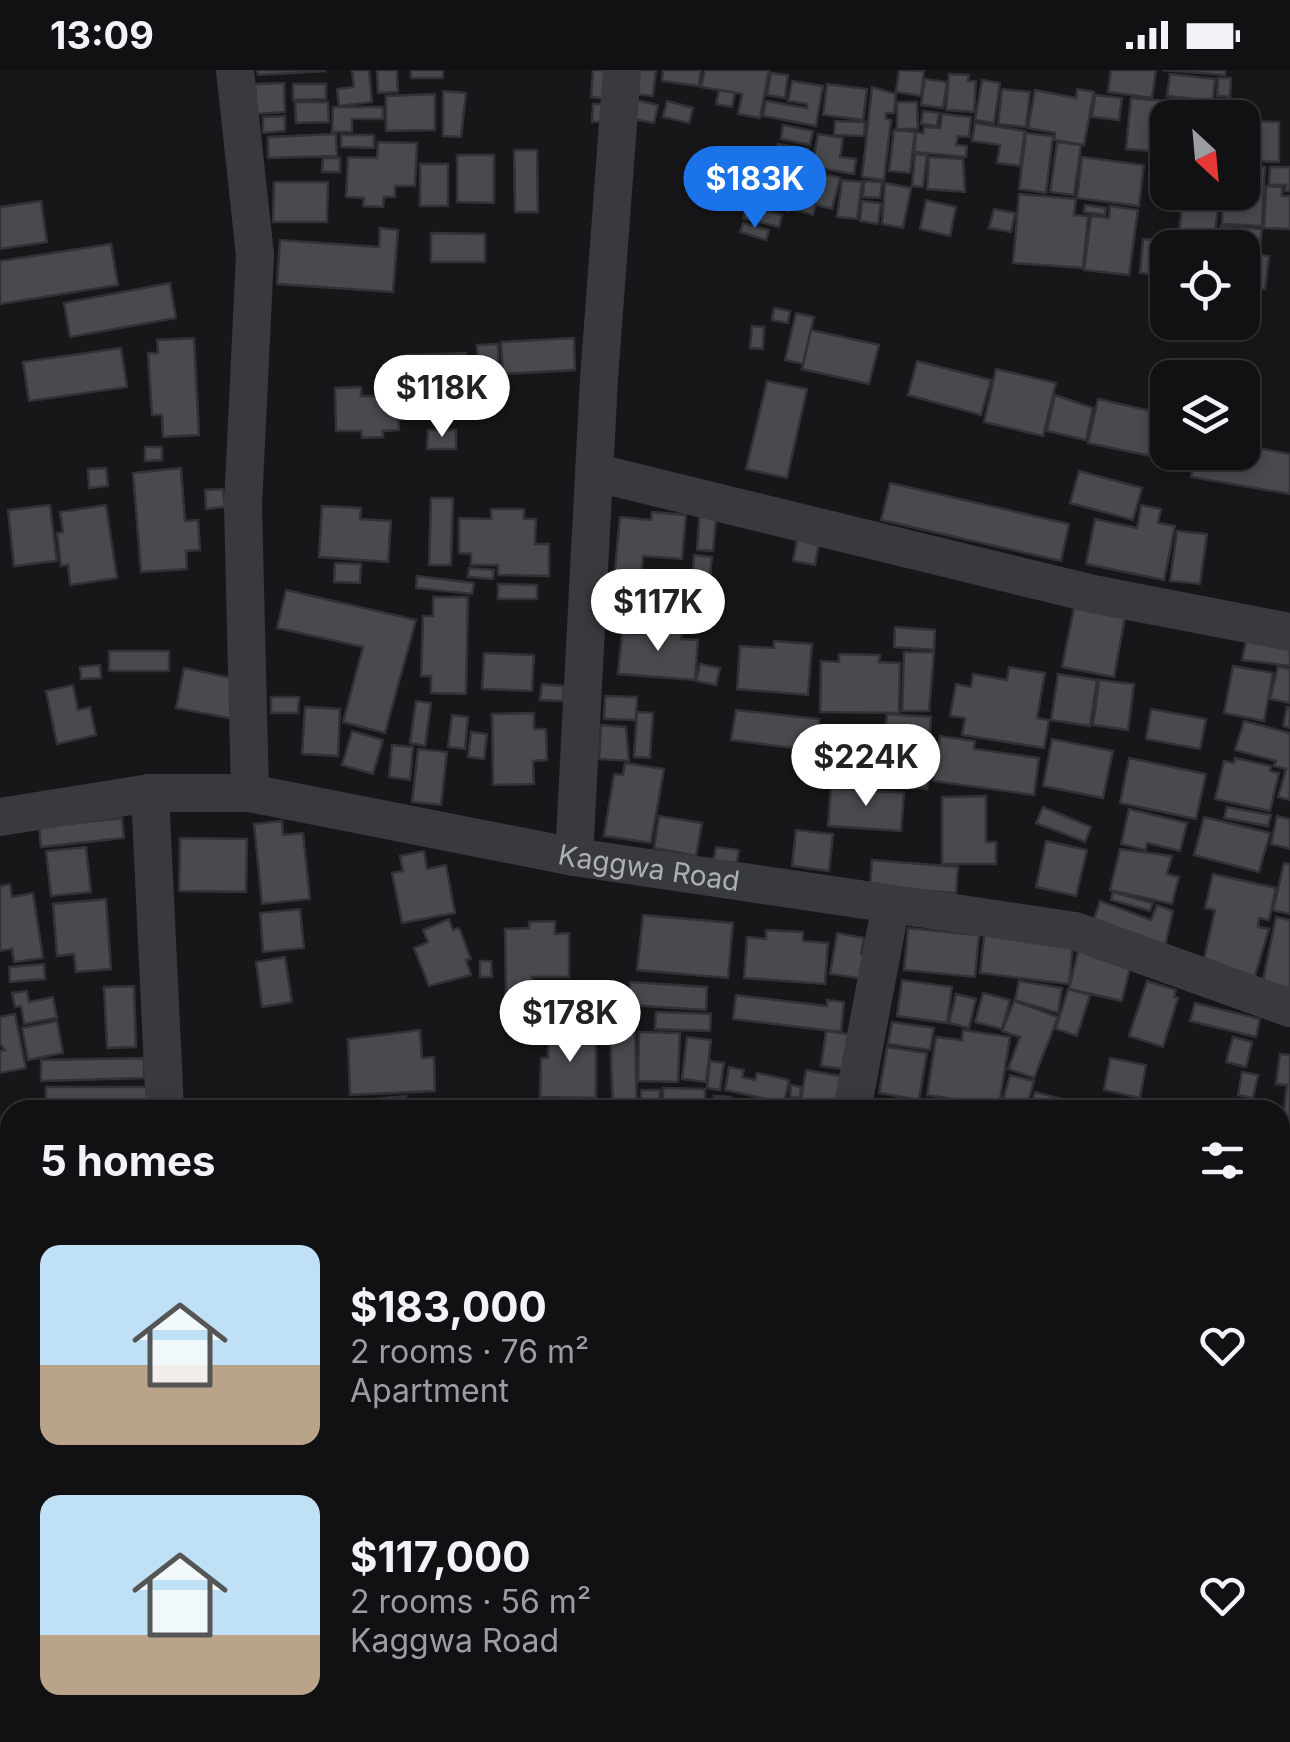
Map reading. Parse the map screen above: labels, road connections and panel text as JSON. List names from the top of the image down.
{
  "streets": {
    "street": ["Kaggwa Road"]
  },
  "north": "bottom right",
  "page": {
    "status": "13:09",
    "price": [
      "$183K",
      "$118K",
      "$117K",
      "$224K",
      "$178K"
    ],
    "heading": "5 homes",
    "list": [
      {
        "name": "$183,000",
        "note": "2 rooms · 76 m² · Apartment"
      },
      {
        "name": "$117,000",
        "note": "2 rooms · 56 m² · Kaggwa Road"
      }
    ]
  }
}
